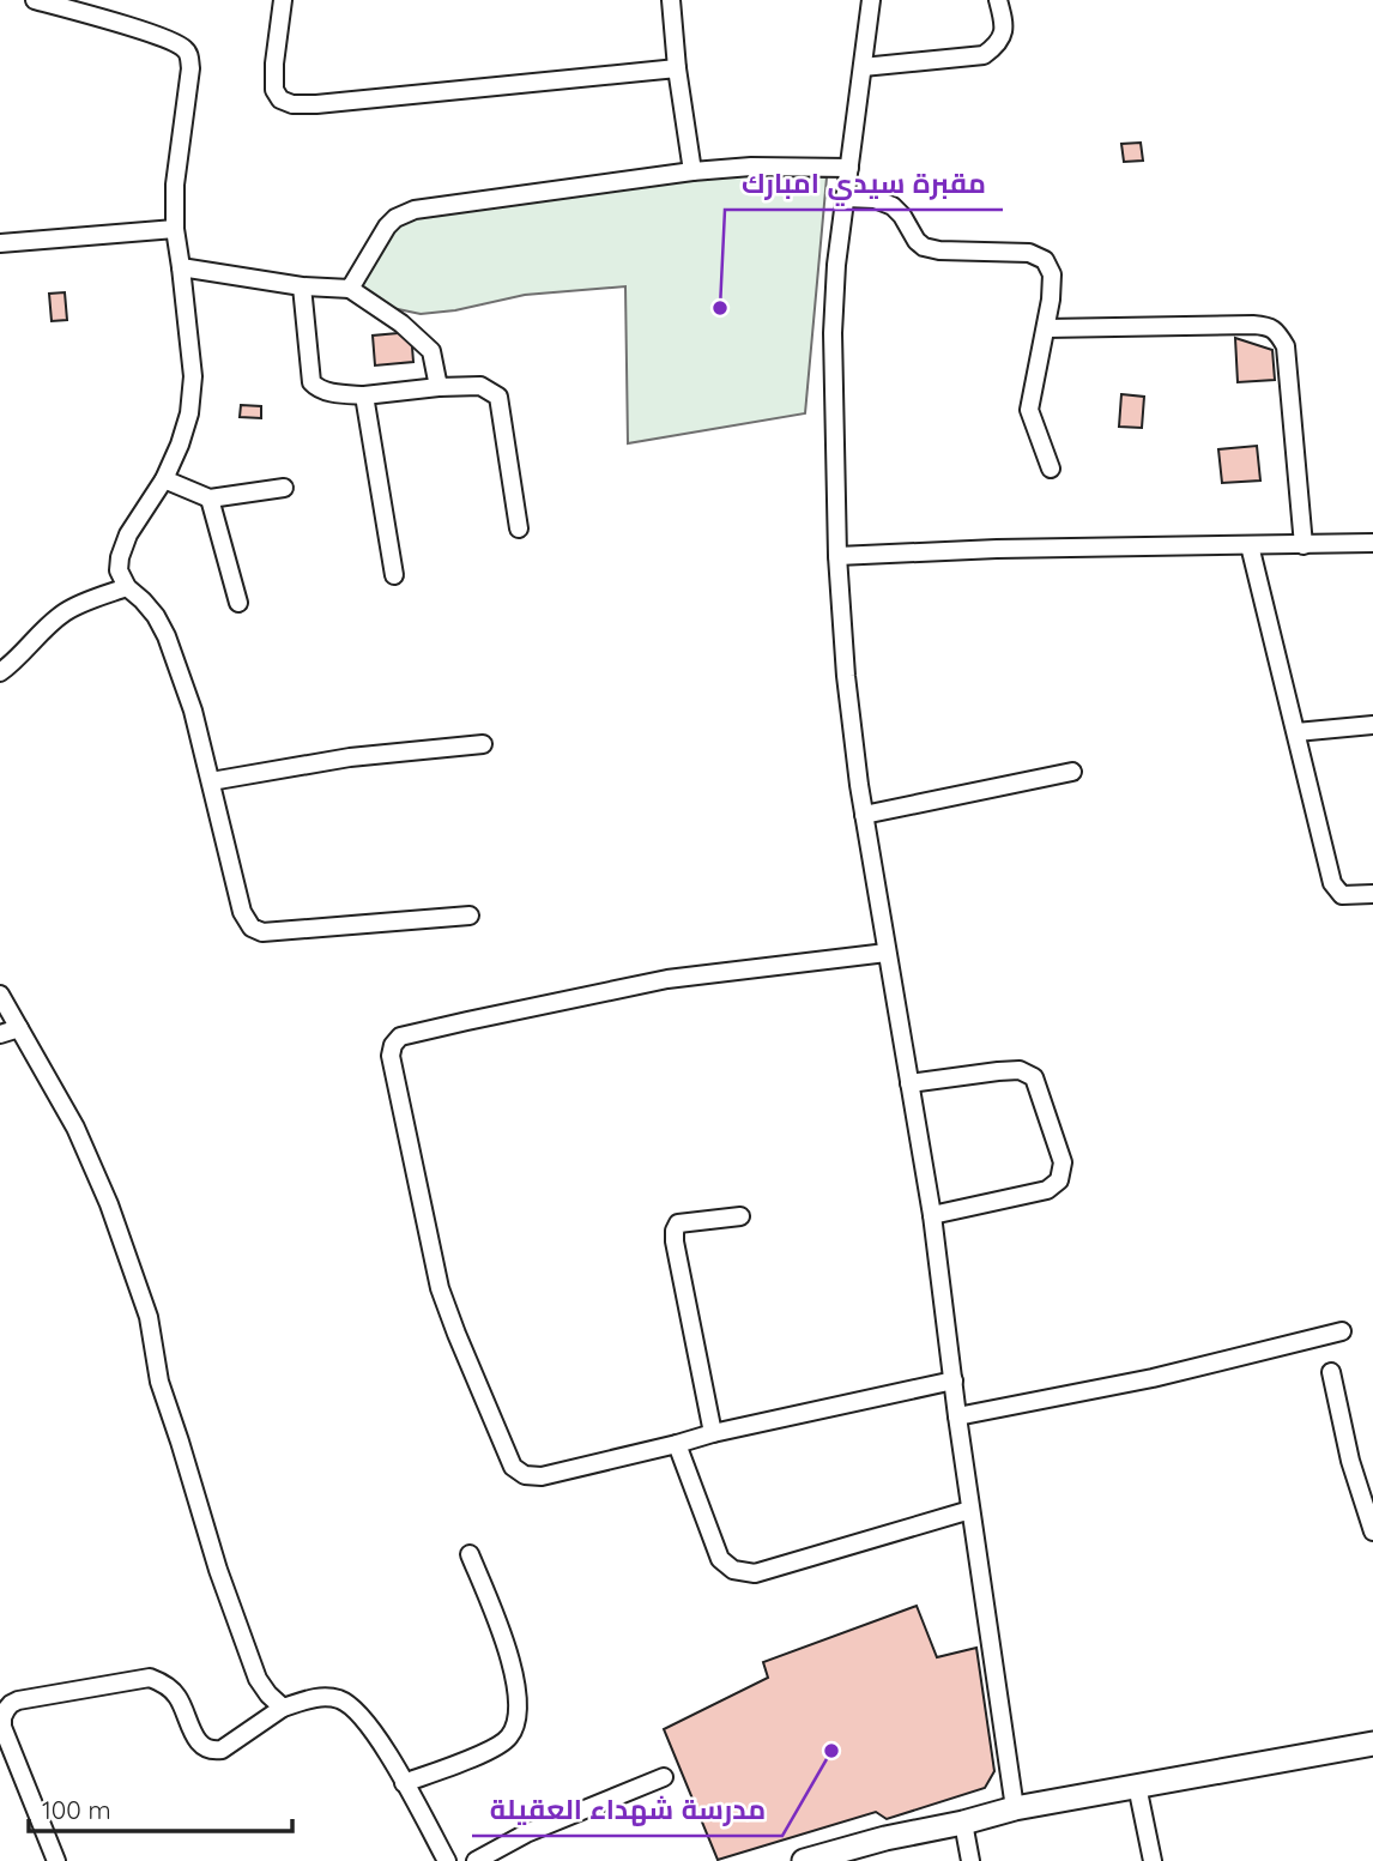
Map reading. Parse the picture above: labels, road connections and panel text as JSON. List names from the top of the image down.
{
  "places": ["مقبرة سيدي امبارك", "مدرسة شهداء العقيلة"],
  "scale_bar": "100 m"
}
